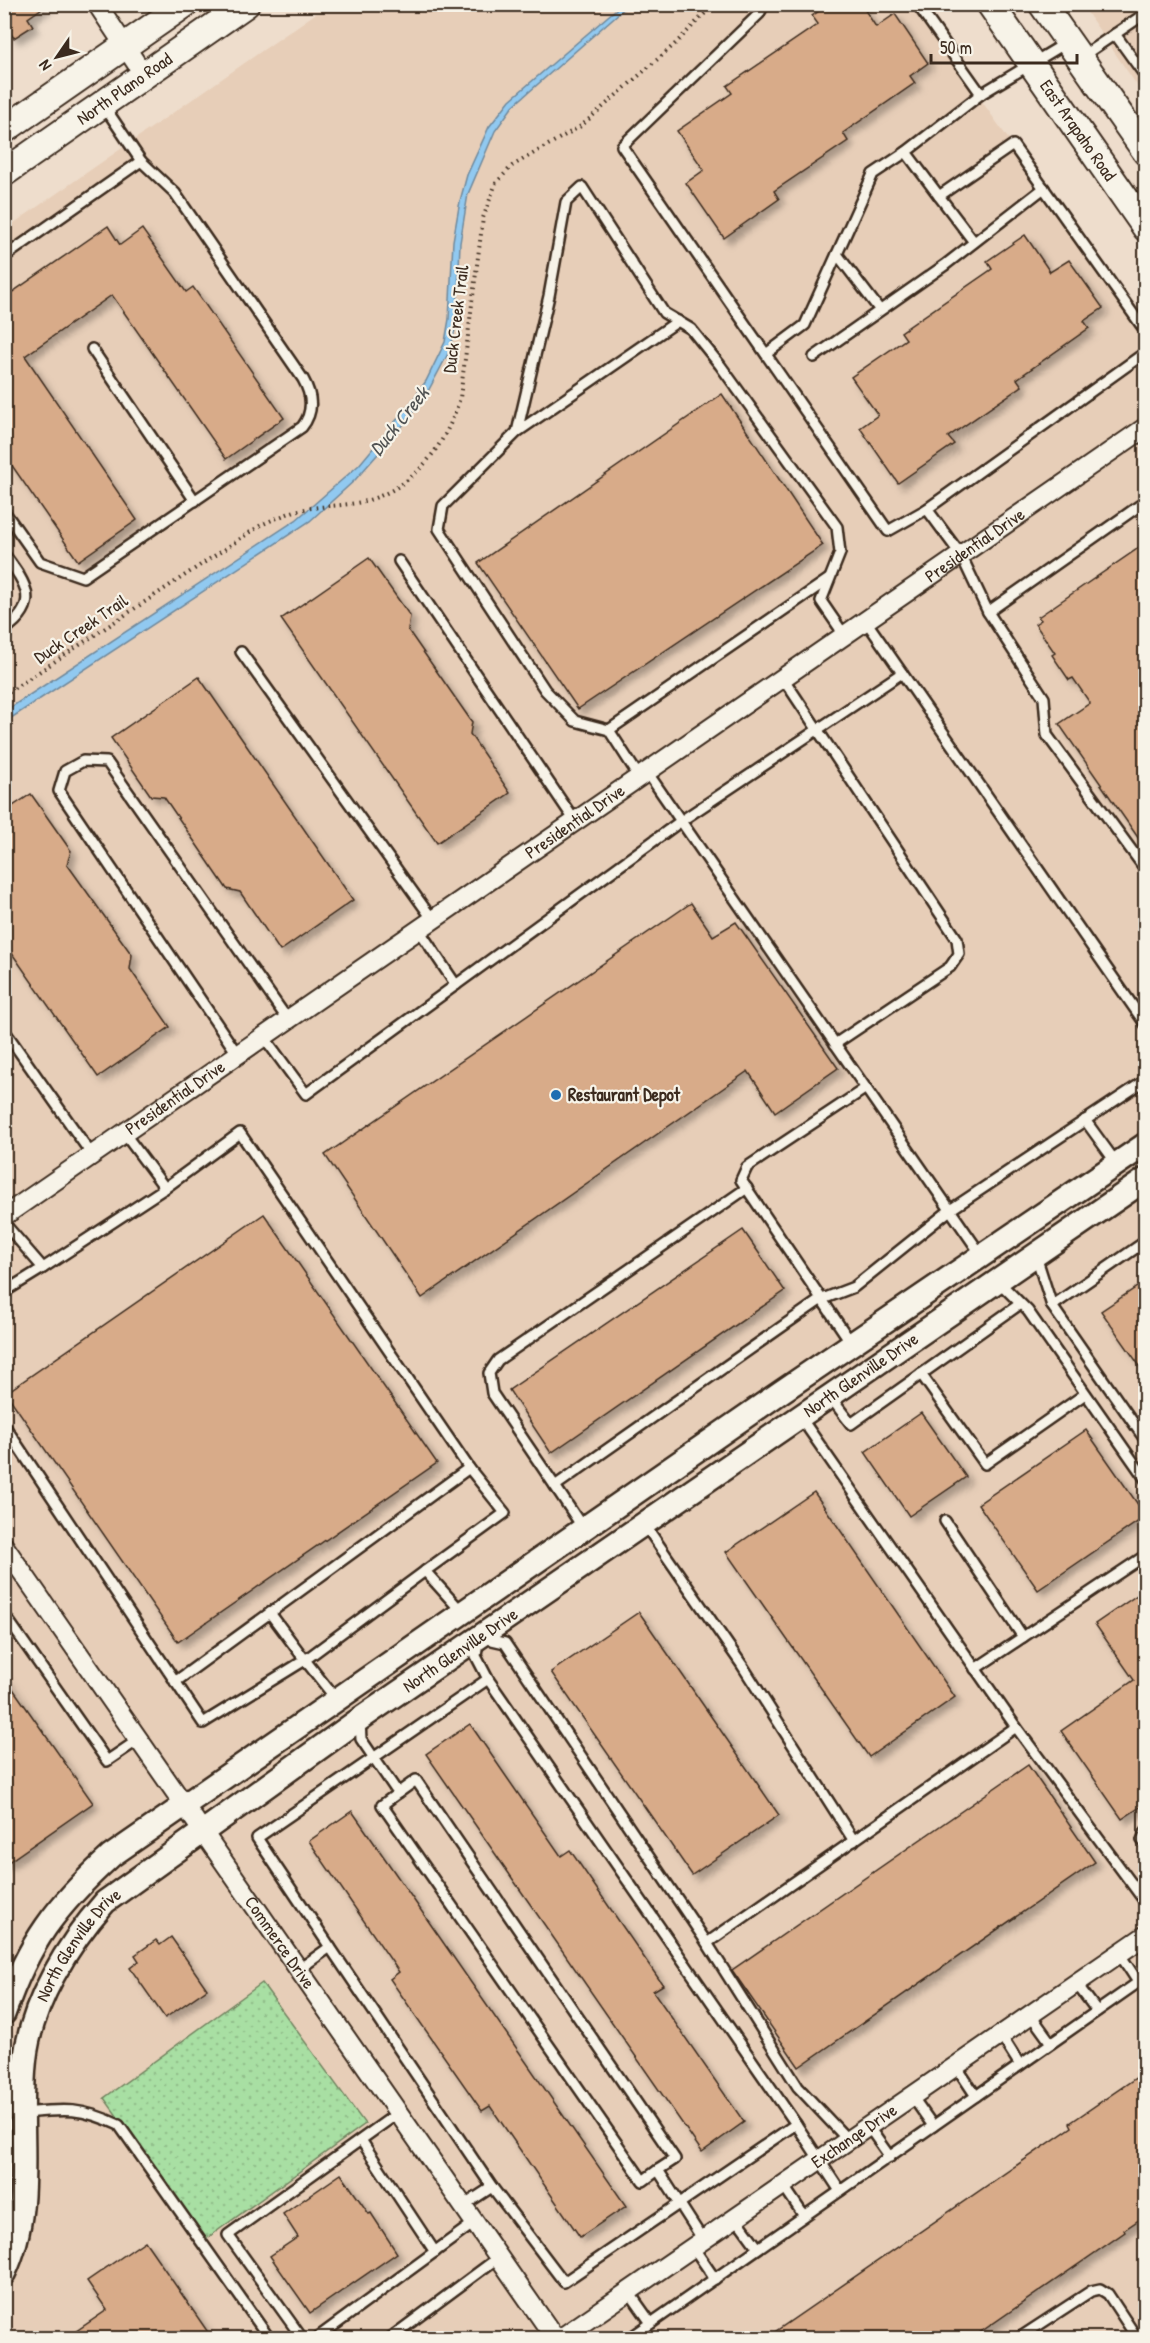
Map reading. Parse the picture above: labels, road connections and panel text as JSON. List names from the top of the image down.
{
  "streets": {
    "main road": ["North Plano Road", "East Arapaho Road"],
    "street": [
      "Presidential Drive",
      "North Glenville Drive",
      "Commerce Drive",
      "Exchange Drive"
    ],
    "path": ["Duck Creek Trail"]
  },
  "crossings": [
    ["North Glenville Drive", "Commerce Drive"]
  ],
  "water": ["Duck Creek"],
  "places": ["Restaurant Depot"],
  "scale_bar": "50 m",
  "north": "bottom left"
}
